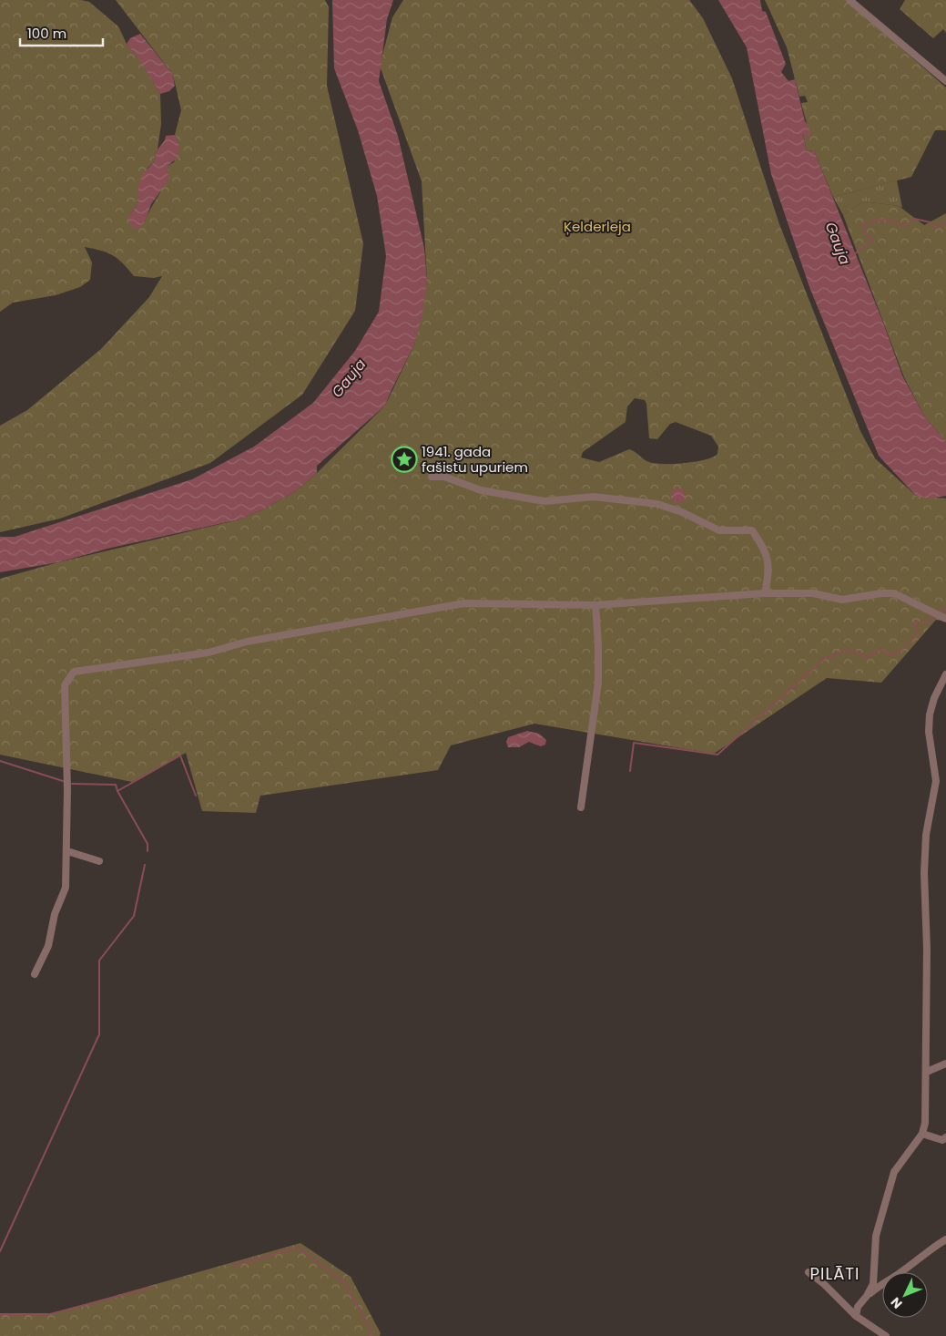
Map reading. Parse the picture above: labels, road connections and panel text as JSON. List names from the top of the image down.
{
  "districts": ["PILĀTI"],
  "water": ["Gauja"],
  "parks": ["Ķelderleja"],
  "places": {
    "place": ["1941. gada fašistu upuriem"]
  },
  "scale_bar": "100 m",
  "north": "bottom left"
}
